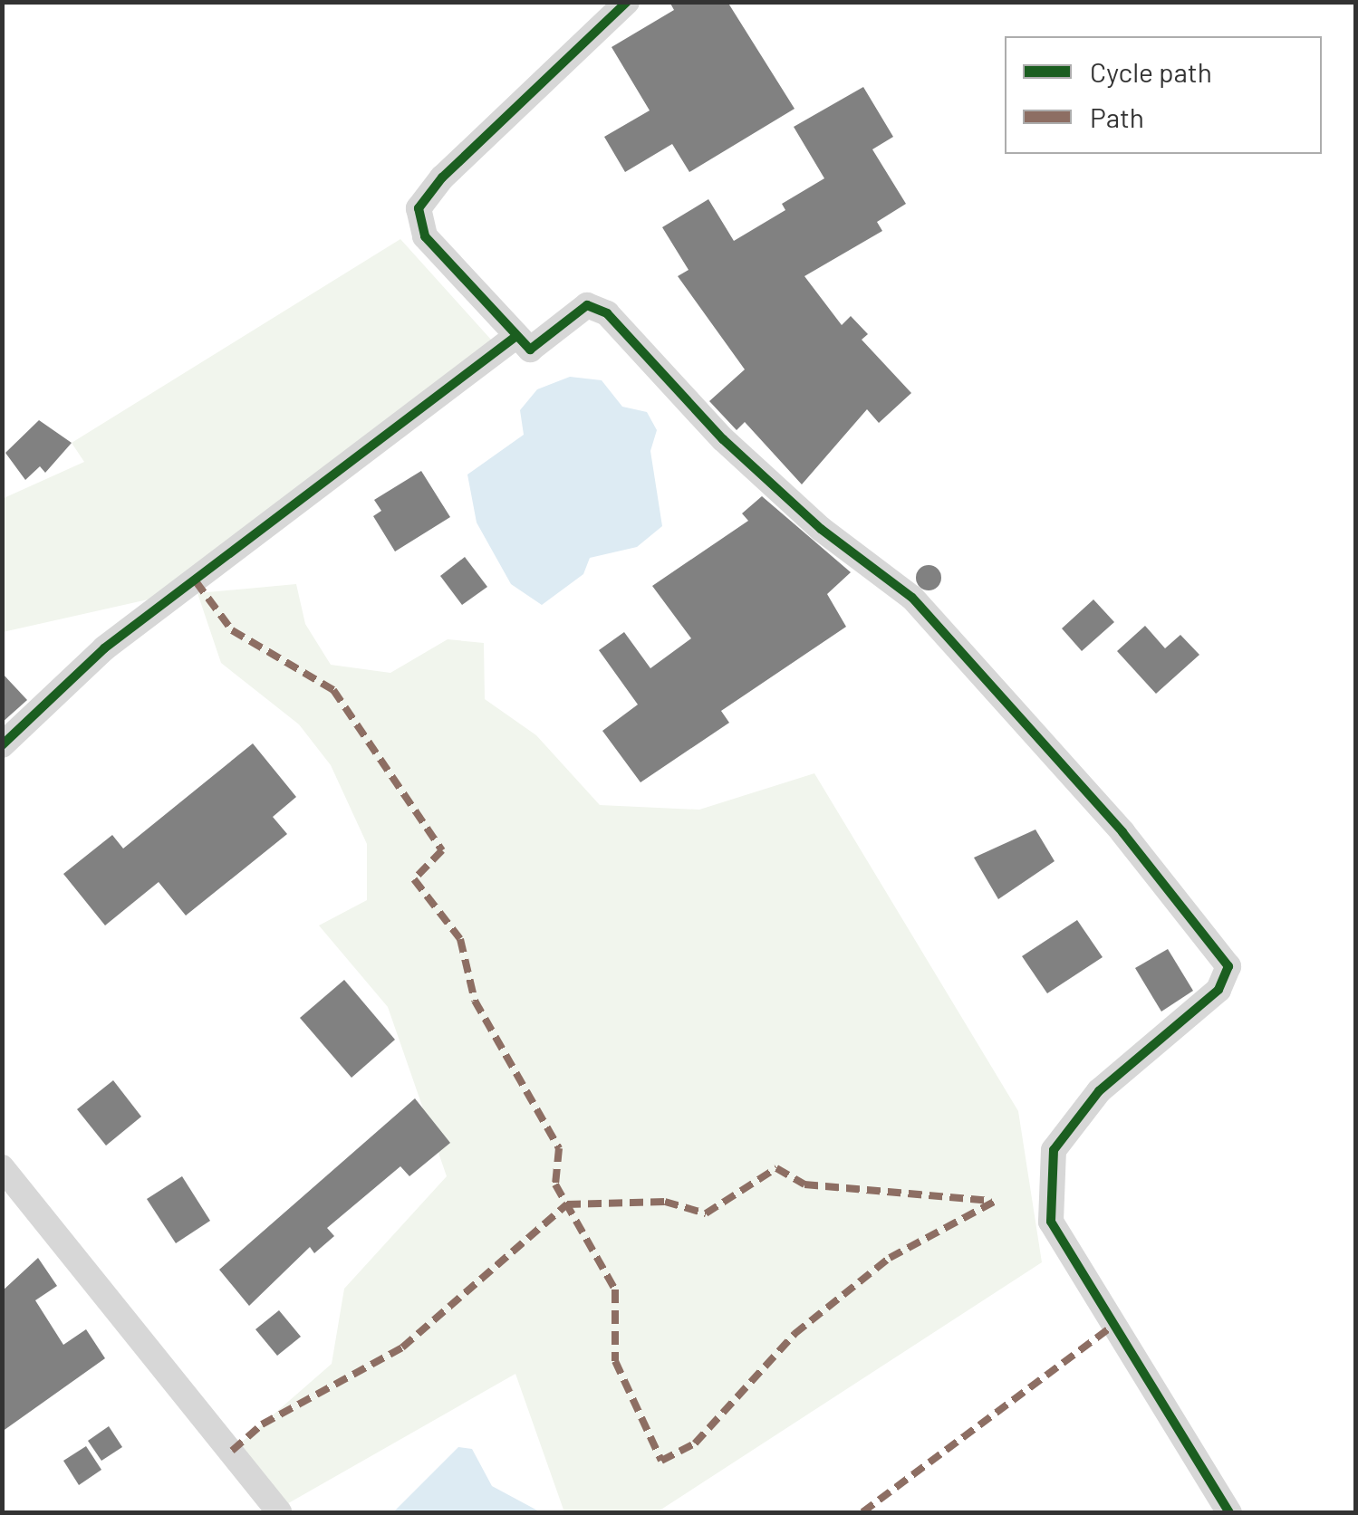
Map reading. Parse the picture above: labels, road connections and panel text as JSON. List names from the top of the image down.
{
  "legend": ["Cycle path", "Path"]
}
